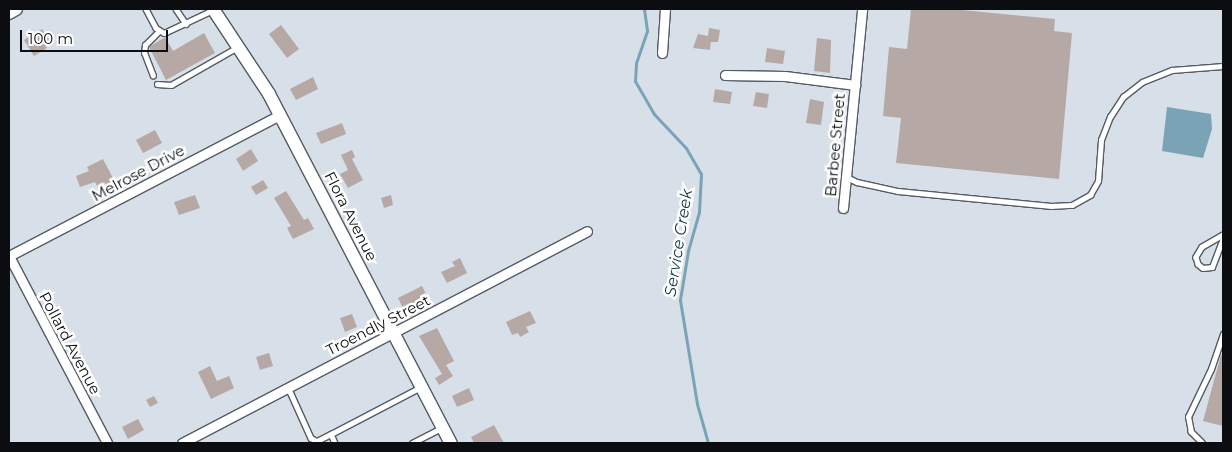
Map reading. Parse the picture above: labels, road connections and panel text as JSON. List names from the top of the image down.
{
  "streets": {
    "street": [
      "Barbee Street",
      "Melrose Drive",
      "Flora Avenue",
      "Troendly Street",
      "Pollard Avenue"
    ]
  },
  "crossings": [
    ["Melrose Drive", "Flora Avenue"],
    ["Melrose Drive", "Pollard Avenue"],
    ["Flora Avenue", "Troendly Street"]
  ],
  "water": ["Service Creek"],
  "scale_bar": "100 m"
}
